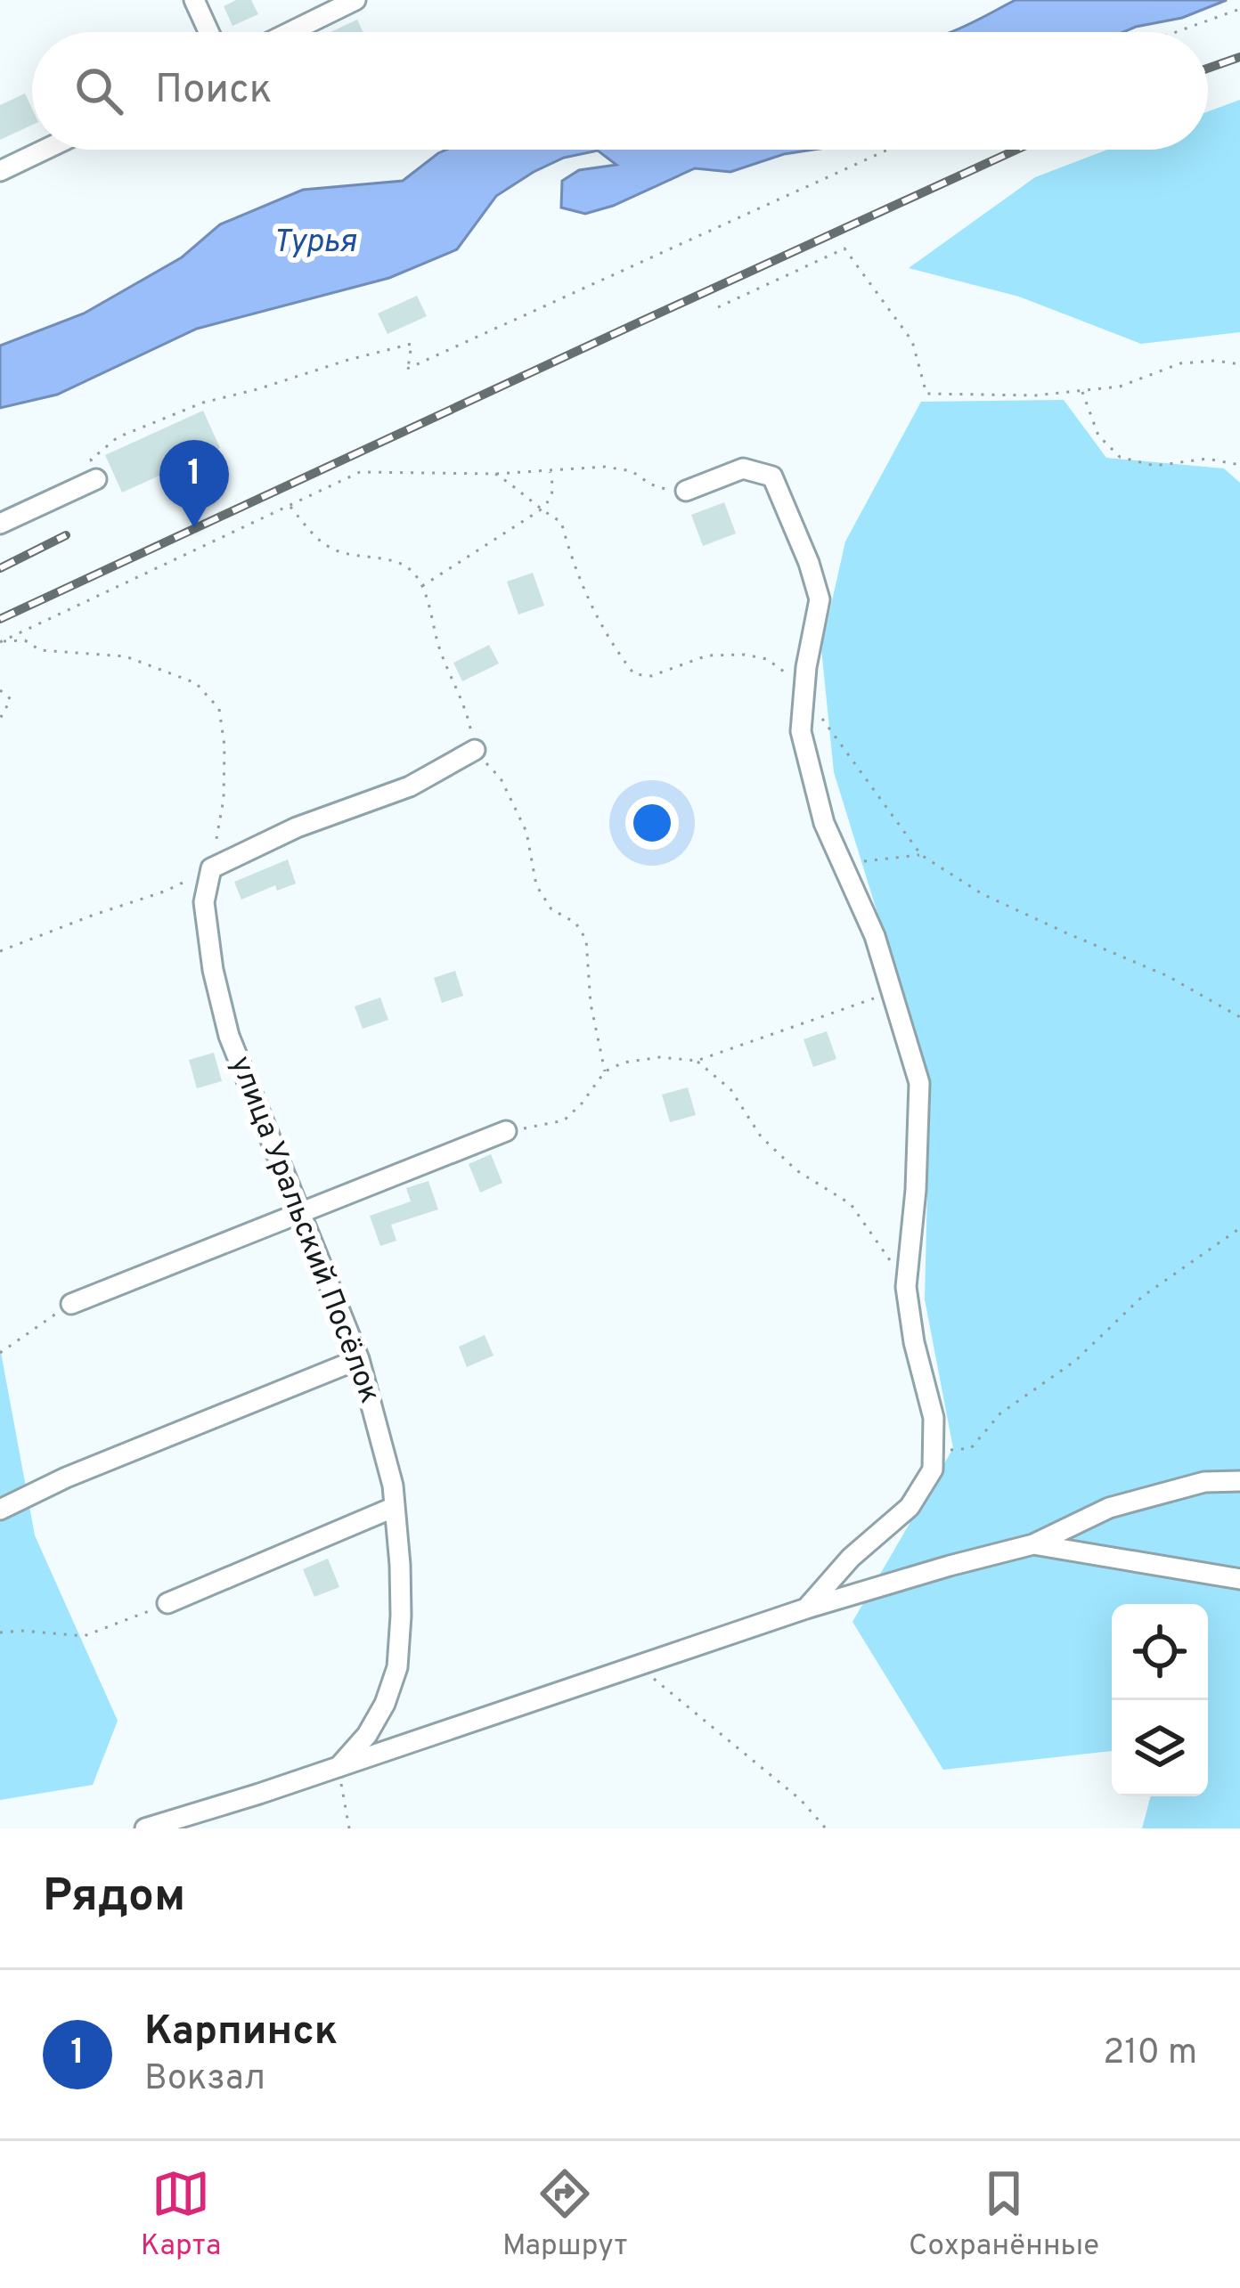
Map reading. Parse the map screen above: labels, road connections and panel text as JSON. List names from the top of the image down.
{
  "streets": {
    "street": ["улица Уральский Посёлок"]
  },
  "water": ["Турья"],
  "page": {
    "search": "Поиск",
    "pins": "1",
    "heading": "Рядом",
    "list": [
      {
        "mark": "1",
        "name": "Карпинск",
        "note": "Вокзал",
        "value": "210 m"
      }
    ],
    "nav": ["Карта", "Маршрут", "Сохранённые"]
  }
}
